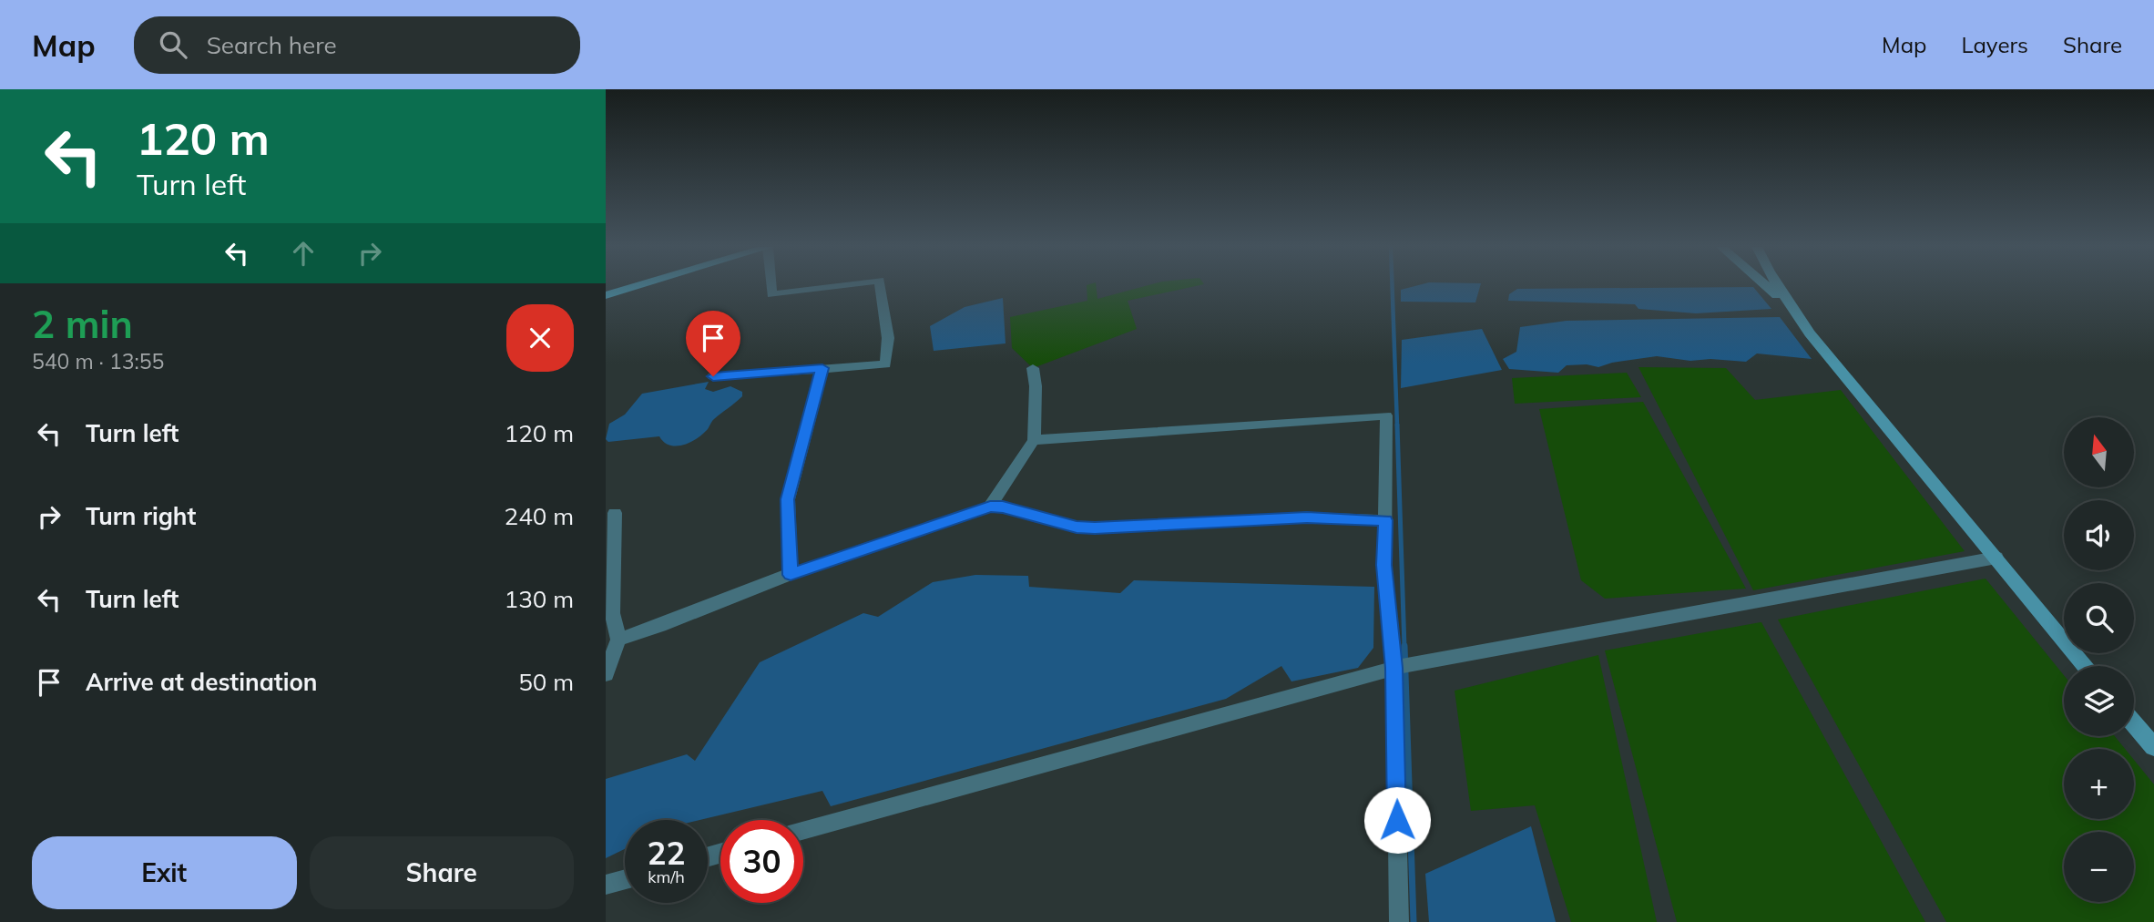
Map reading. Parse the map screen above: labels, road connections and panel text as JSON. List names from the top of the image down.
{
  "north": "top",
  "page": {
    "header": "Map",
    "search": "Search here",
    "nav": ["Map", "Layers", "Share"],
    "turn": ["120 m", "Turn left"],
    "heading": ["2 min", "540 m · 13:55"],
    "list": [
      {
        "name": "Turn left",
        "value": "120 m"
      },
      {
        "name": "Turn right",
        "value": "240 m"
      },
      {
        "name": "Turn left",
        "value": "130 m"
      },
      {
        "name": "Arrive at destination",
        "value": "50 m"
      }
    ],
    "map_buttons": ["+", "−"],
    "speed": "22 km/h",
    "limit": "30",
    "buttons": ["Exit", "Share"]
  }
}
